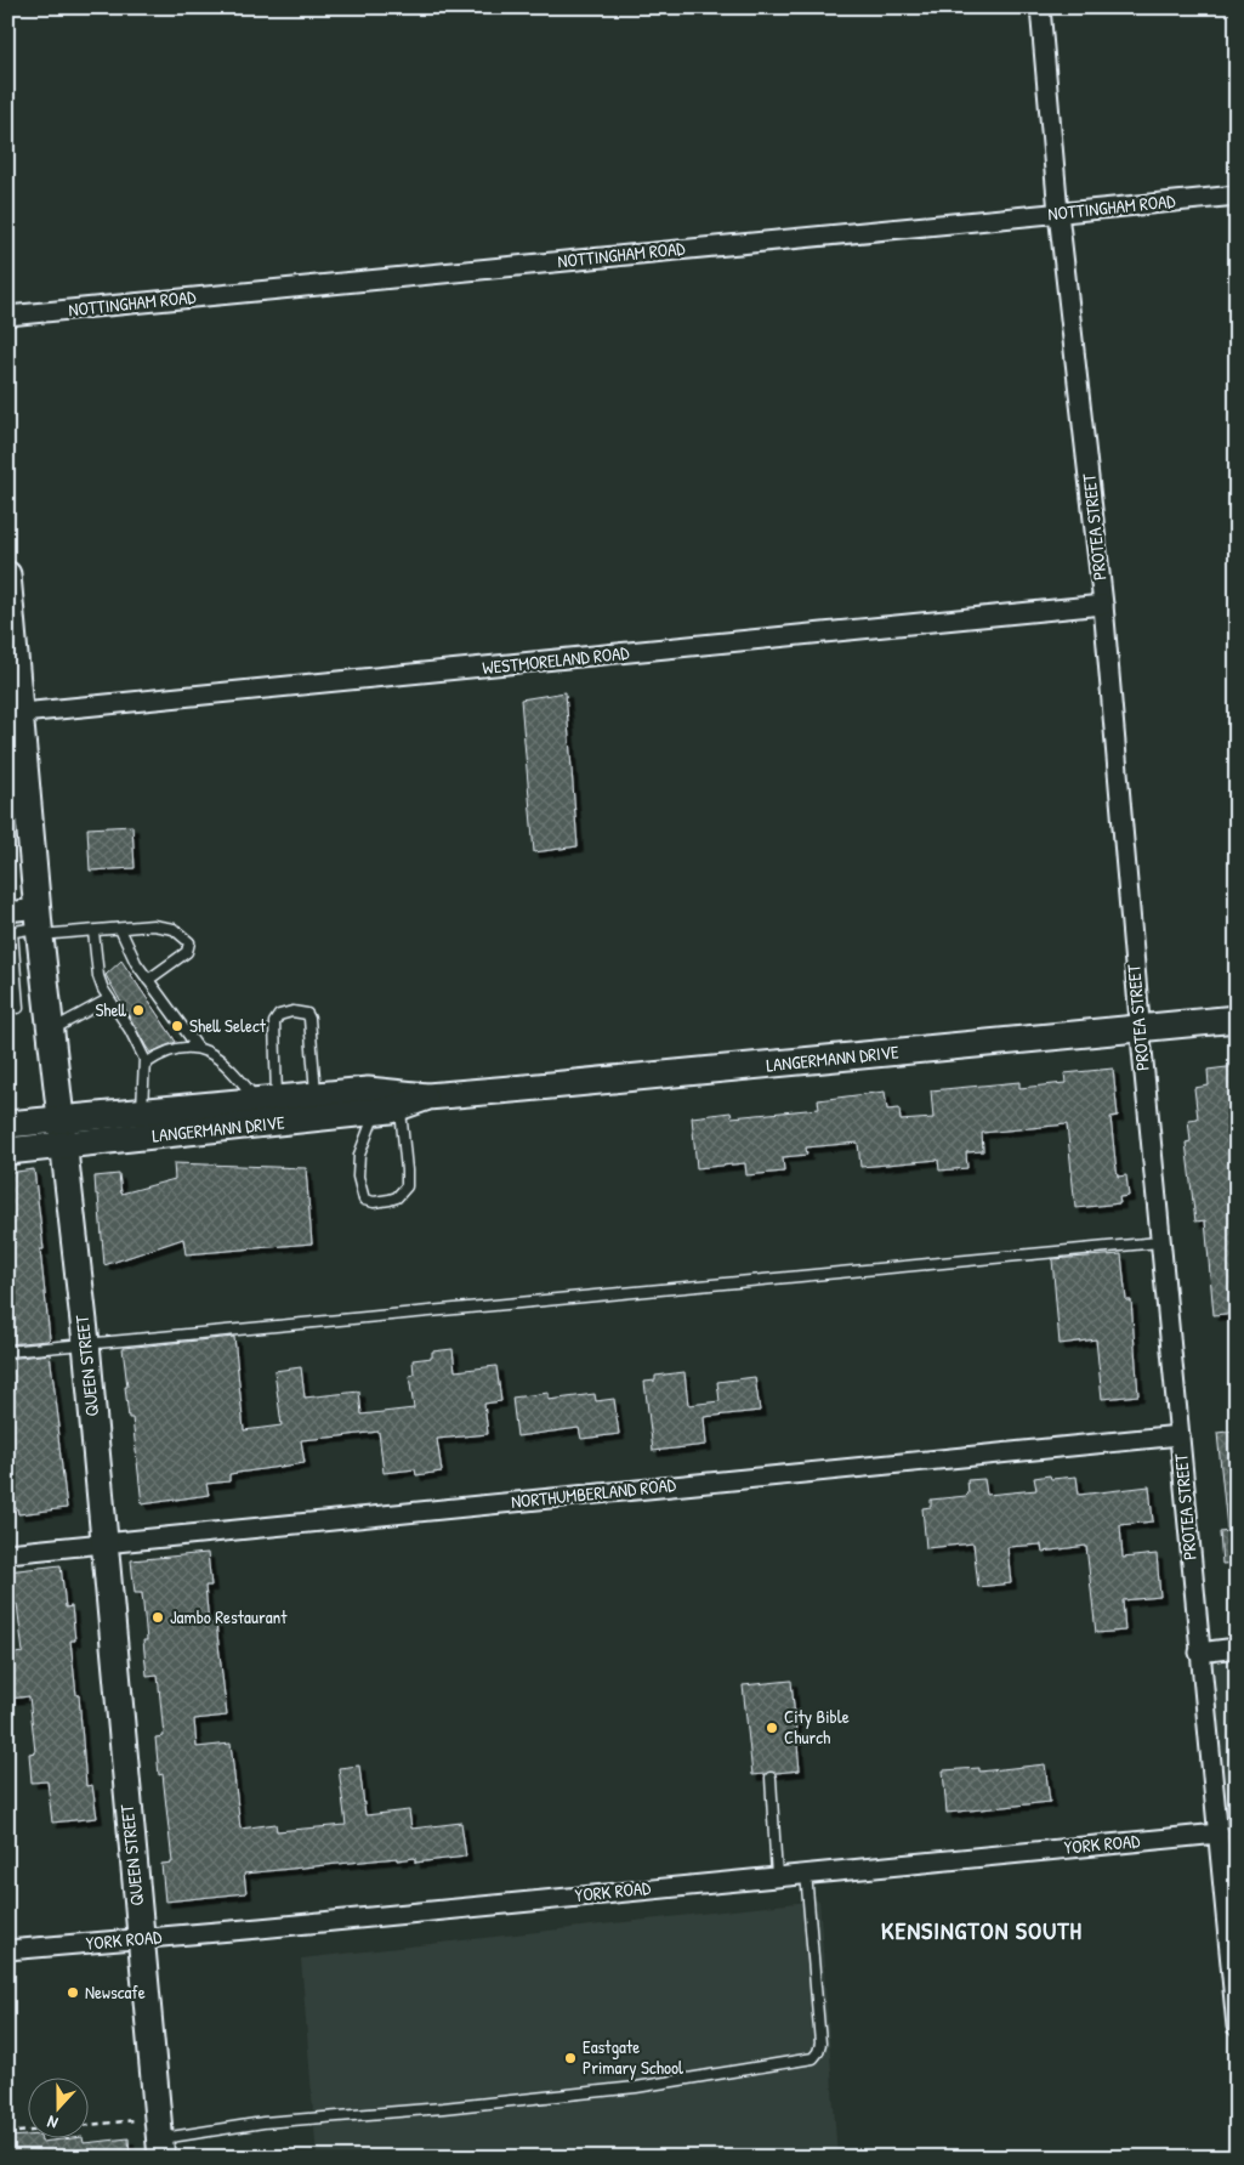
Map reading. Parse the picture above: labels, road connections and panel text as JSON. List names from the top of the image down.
{
  "streets": {
    "main road": ["LANGERMANN DRIVE", "QUEEN STREET"],
    "street": [
      "NOTTINGHAM ROAD",
      "PROTEA STREET",
      "WESTMORELAND ROAD",
      "NORTHUMBERLAND ROAD",
      "YORK ROAD"
    ]
  },
  "crossings": [
    ["NOTTINGHAM ROAD", "PROTEA STREET"],
    ["PROTEA STREET", "WESTMORELAND ROAD"],
    ["PROTEA STREET", "LANGERMANN DRIVE"],
    ["PROTEA STREET", "NORTHUMBERLAND ROAD"],
    ["PROTEA STREET", "YORK ROAD"],
    ["WESTMORELAND ROAD", "QUEEN STREET"],
    ["LANGERMANN DRIVE", "QUEEN STREET"],
    ["QUEEN STREET", "NORTHUMBERLAND ROAD"],
    ["QUEEN STREET", "YORK ROAD"]
  ],
  "districts": ["KENSINGTON SOUTH"],
  "places": [
    "Shell",
    "Shell Select",
    "Jambo Restaurant",
    "City Bible Church",
    "Newscafe",
    "Eastgate Primary School"
  ],
  "north": "bottom"
}
